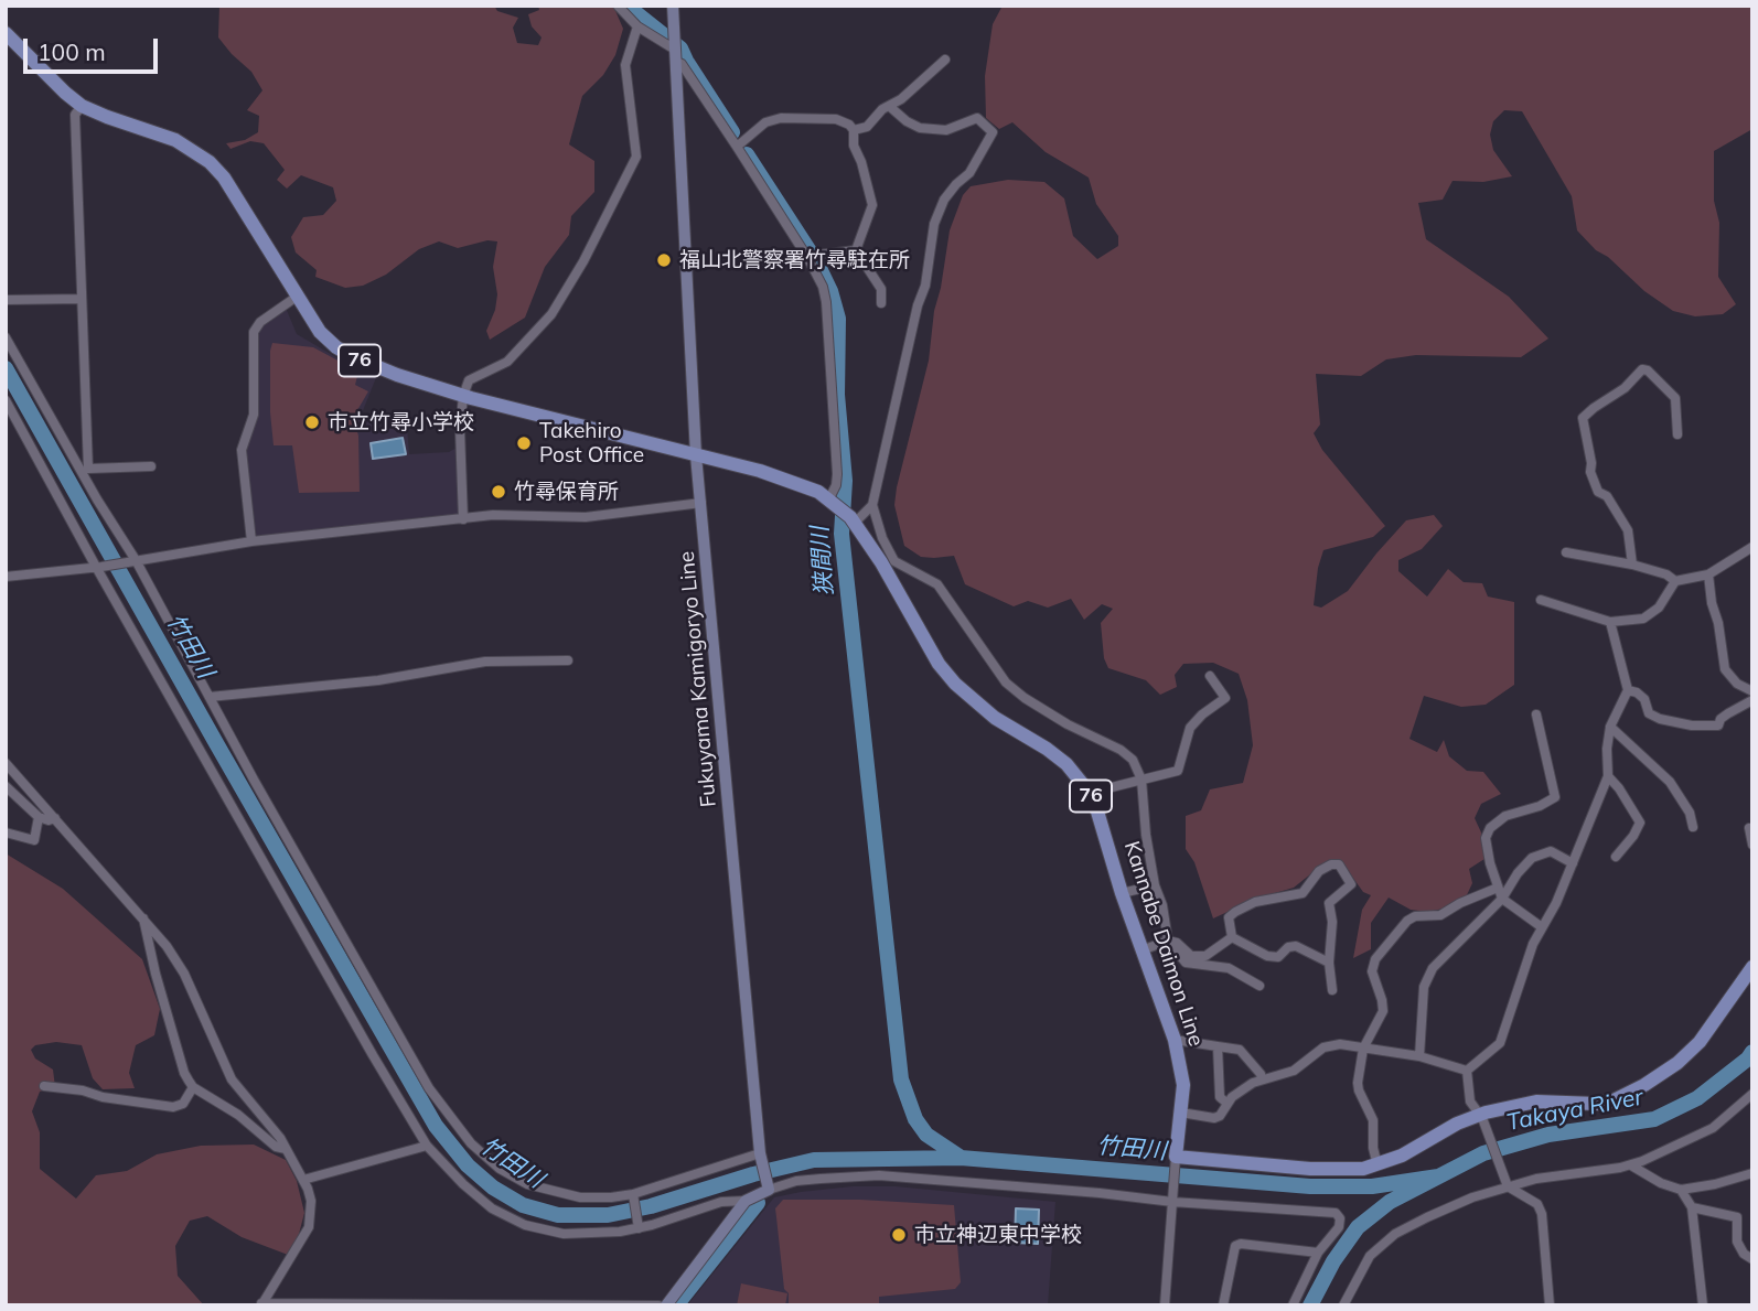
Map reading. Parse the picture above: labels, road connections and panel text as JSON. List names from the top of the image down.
{
  "streets": {
    "main road": ["76", "Fukuyama Kamigoryo Line", "Kannabe Daimon Line"]
  },
  "crossings": [
    ["Fukuyama Kamigoryo Line", "Kannabe Daimon Line"]
  ],
  "water": ["狭間川", "竹田川", "Takaya River"],
  "places": [
    "福山北警察署竹尋駐在所",
    "市立竹尋小学校",
    "Takehiro Post Office",
    "竹尋保育所",
    "市立神辺東中学校"
  ],
  "scale_bar": "100 m"
}
